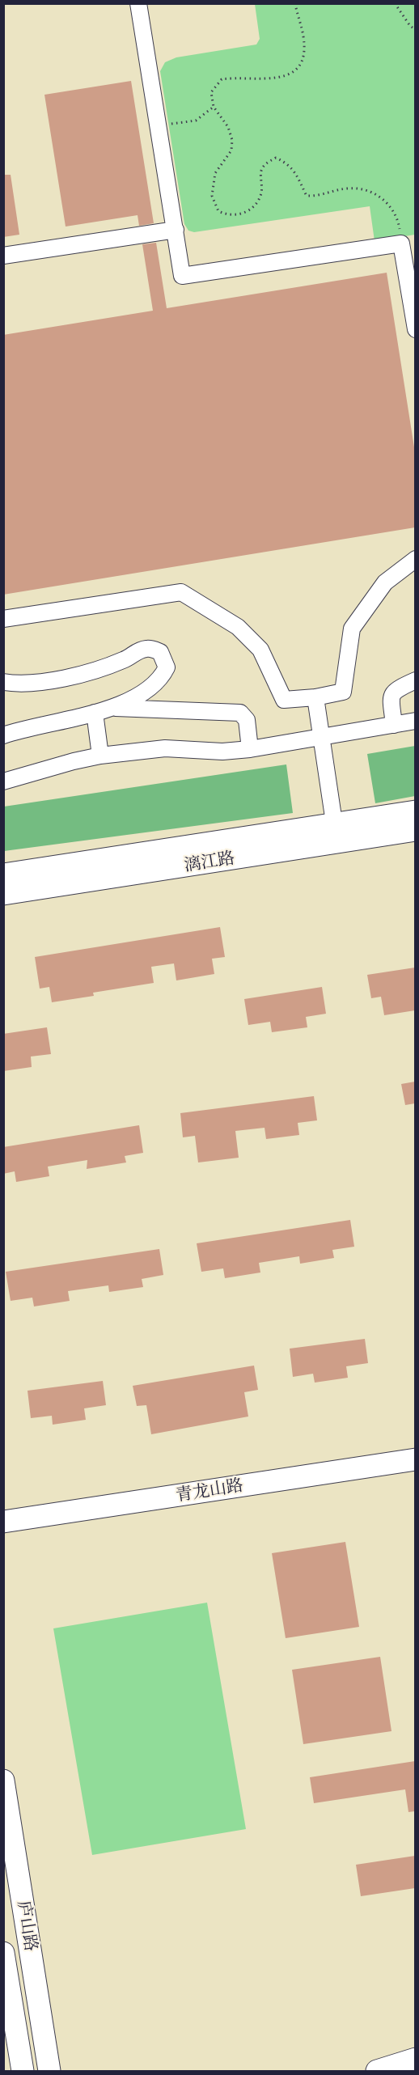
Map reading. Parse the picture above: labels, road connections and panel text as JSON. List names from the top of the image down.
{
  "streets": {
    "street": ["漓江路", "青龙山路", "庐山路"]
  }
}
